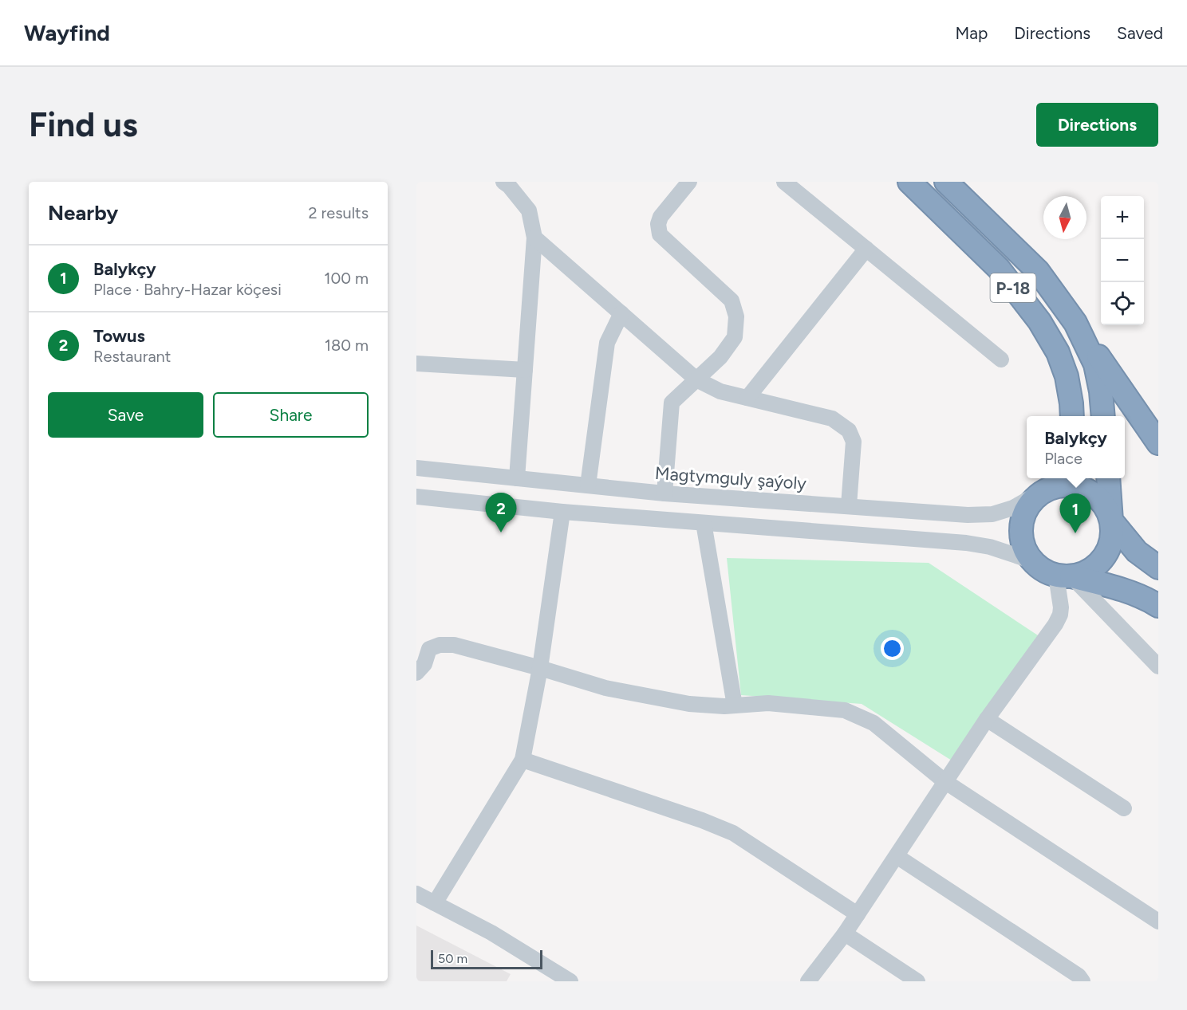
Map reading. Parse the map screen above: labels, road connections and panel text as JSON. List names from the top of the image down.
{
  "streets": {
    "highway": ["P-18"],
    "street": ["Magtymguly şaýoly"]
  },
  "scale_bar": "50 m",
  "north": "bottom",
  "page": {
    "header": "Wayfind",
    "nav": ["Map", "Directions", "Saved"],
    "buttons": [
      "Directions",
      ["Save", "Share"]
    ],
    "title": "Find us",
    "heading": ["Nearby", "2 results"],
    "map_buttons": ["+", "−"],
    "list": [
      {
        "mark": "1",
        "name": "Balykçy",
        "note": "Place · Bahry-Hazar köçesi",
        "value": "100 m"
      },
      {
        "mark": "2",
        "name": "Towus",
        "note": "Restaurant",
        "value": "180 m"
      }
    ],
    "popup": ["Balykçy", "Place"],
    "pins": ["2", "1"],
    "scale": "50 m"
  }
}
